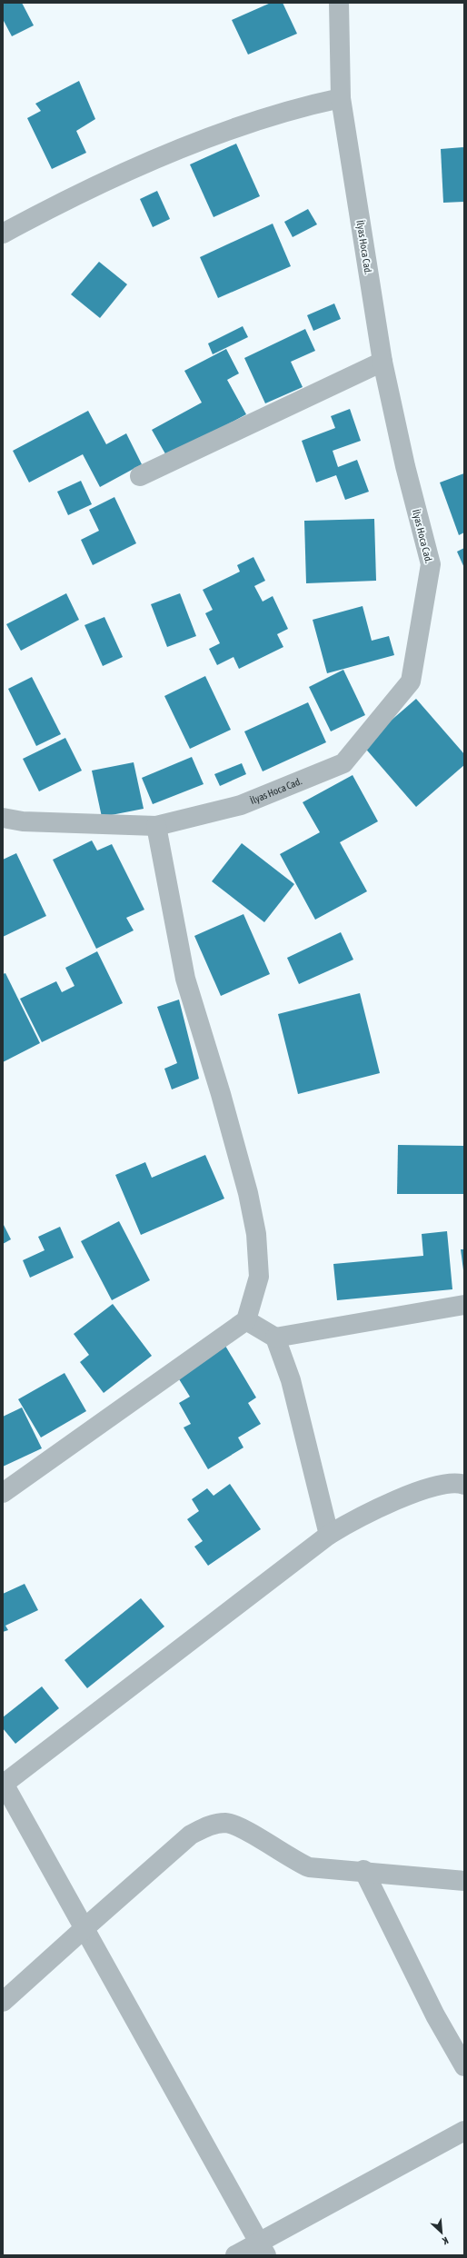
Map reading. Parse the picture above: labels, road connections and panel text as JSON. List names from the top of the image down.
{
  "streets": {
    "street": ["İlyas Hoca Cad."]
  },
  "north": "bottom right"
}
